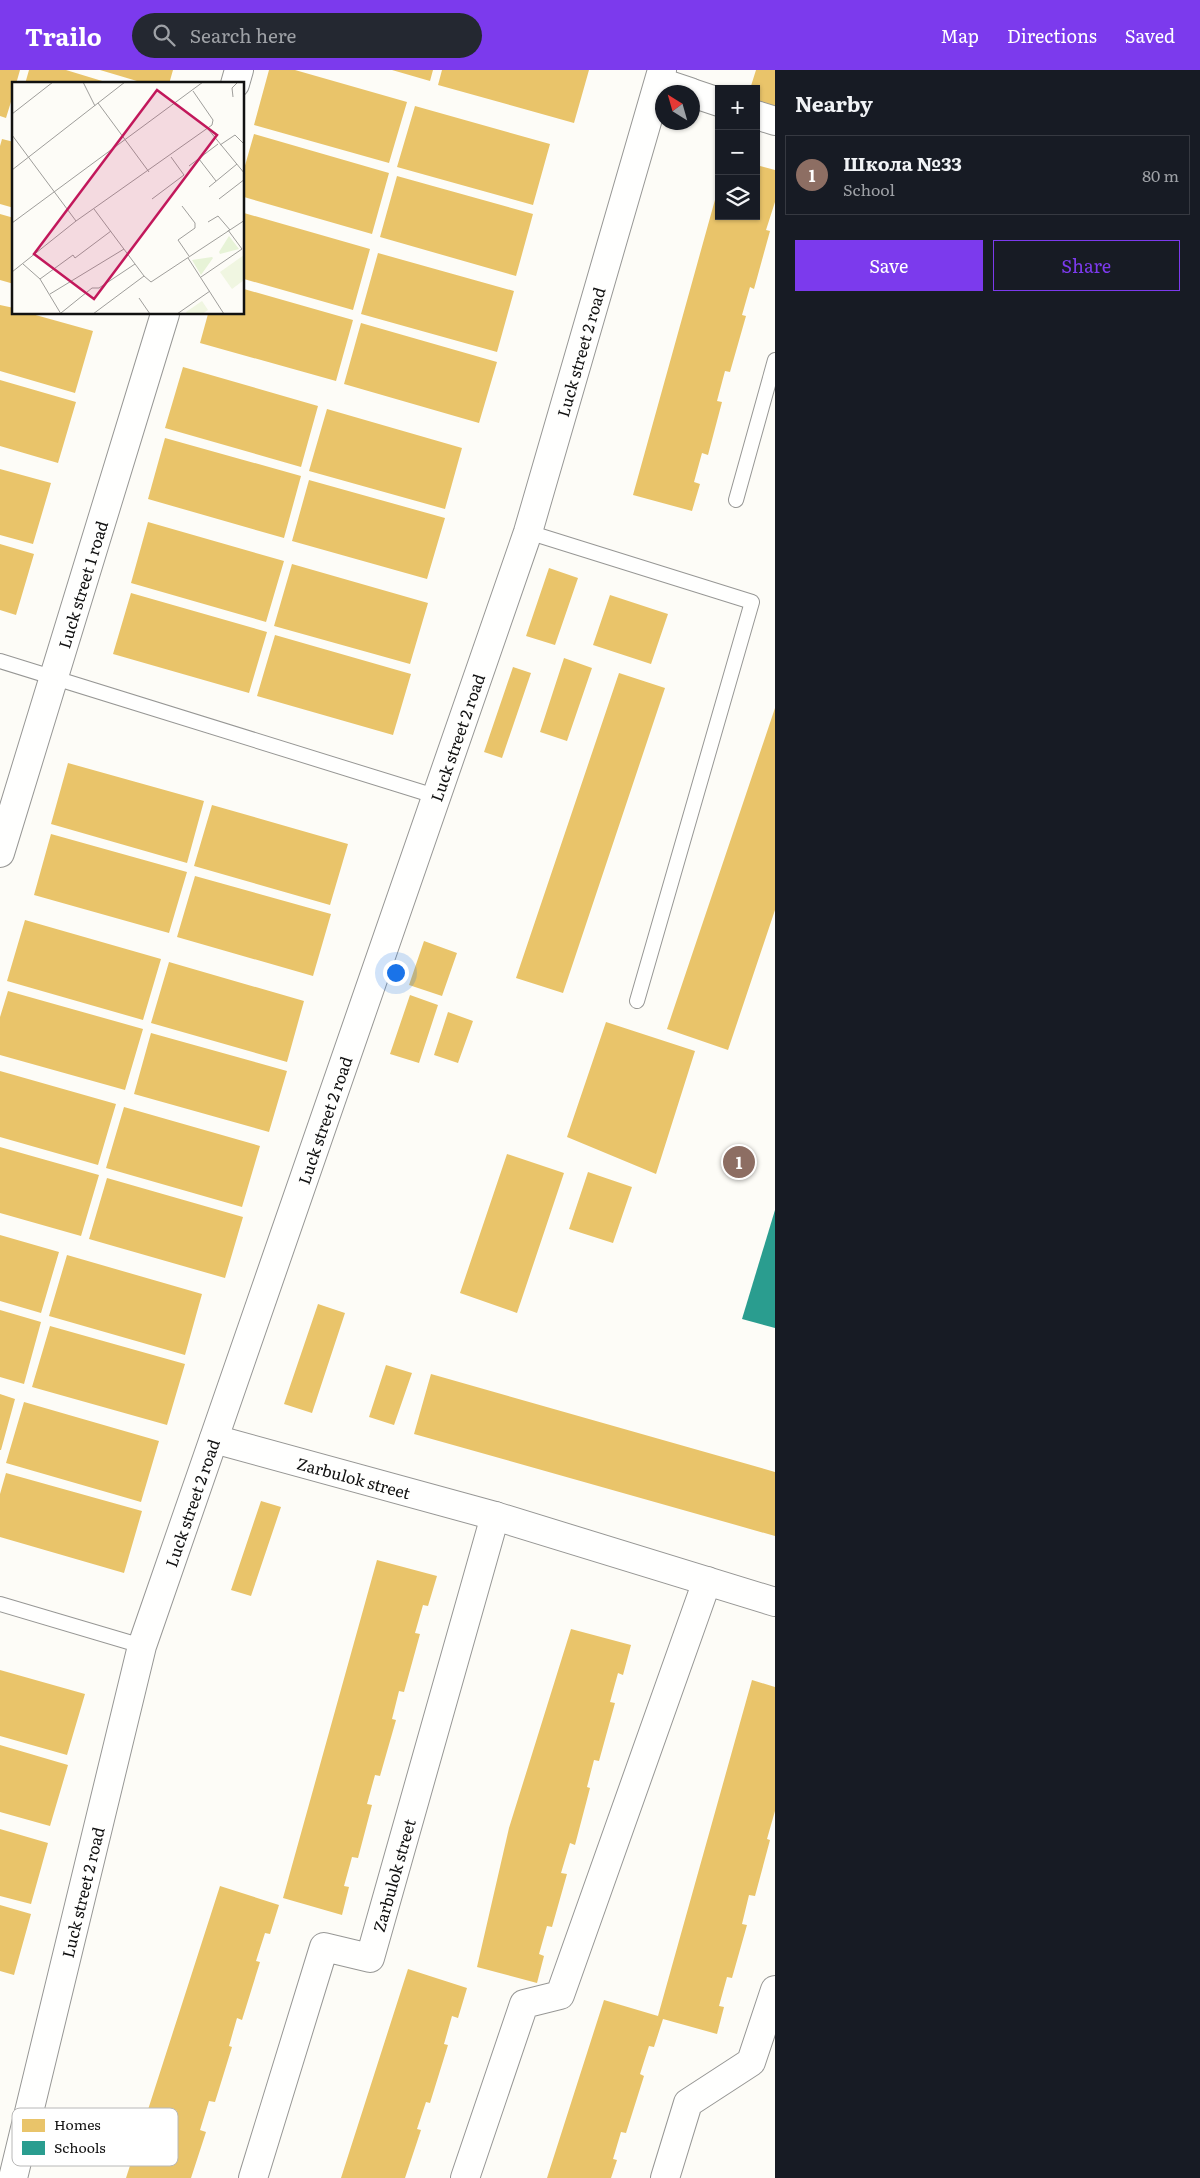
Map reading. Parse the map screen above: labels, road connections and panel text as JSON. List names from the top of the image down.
{
  "streets": {
    "street": ["Luck street 2 road", "Luck street 1 road", "Zarbulok street"]
  },
  "crossings": [
    ["Luck street 2 road", "Zarbulok street"]
  ],
  "legend": ["Homes", "Schools"],
  "north": "top left",
  "page": {
    "header": "Trailo",
    "search": "Search here",
    "nav": ["Map", "Directions", "Saved"],
    "heading": "Nearby",
    "map_buttons": ["+", "−"],
    "list": [
      {
        "mark": "1",
        "name": "Школа №33",
        "note": "School",
        "value": "80 m"
      }
    ],
    "buttons": ["Save", "Share"],
    "pins": "1"
  }
}
